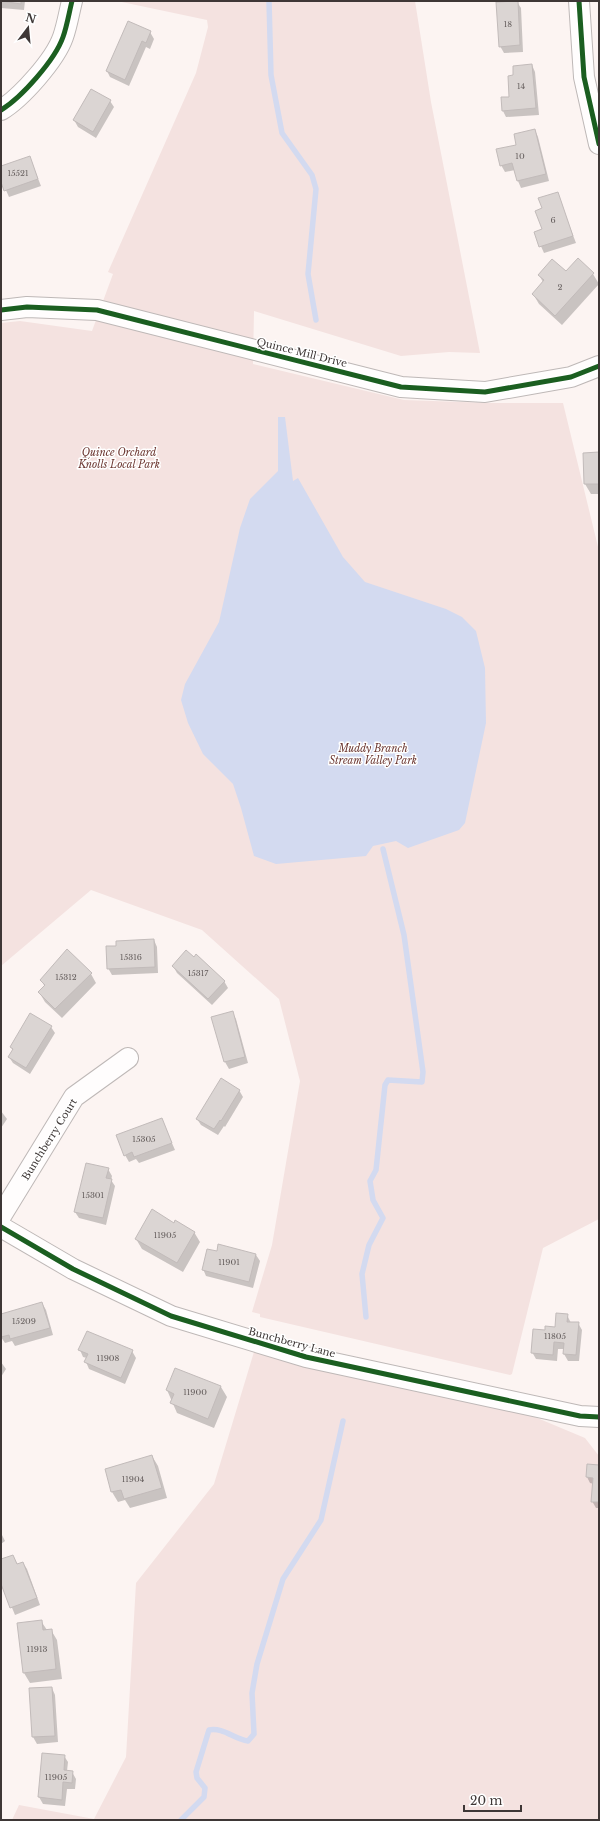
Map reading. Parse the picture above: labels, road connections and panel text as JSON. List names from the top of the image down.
{
  "streets": {
    "street": ["Quince Mill Drive", "Bunchberry Court", "Bunchberry Lane"]
  },
  "parks": ["Quince Orchard Knolls Local Park", "Muddy Branch Stream Valley Park"],
  "house_numbers": [
    "18",
    "14",
    "10",
    "15521",
    "6",
    "2",
    "15316",
    "15317",
    "15312",
    "15305",
    "15301",
    "11905",
    "11901",
    "15209",
    "11805",
    "11908",
    "11900",
    "11904",
    "11913",
    "11905"
  ],
  "scale_bar": "20 m",
  "north": "top"
}
